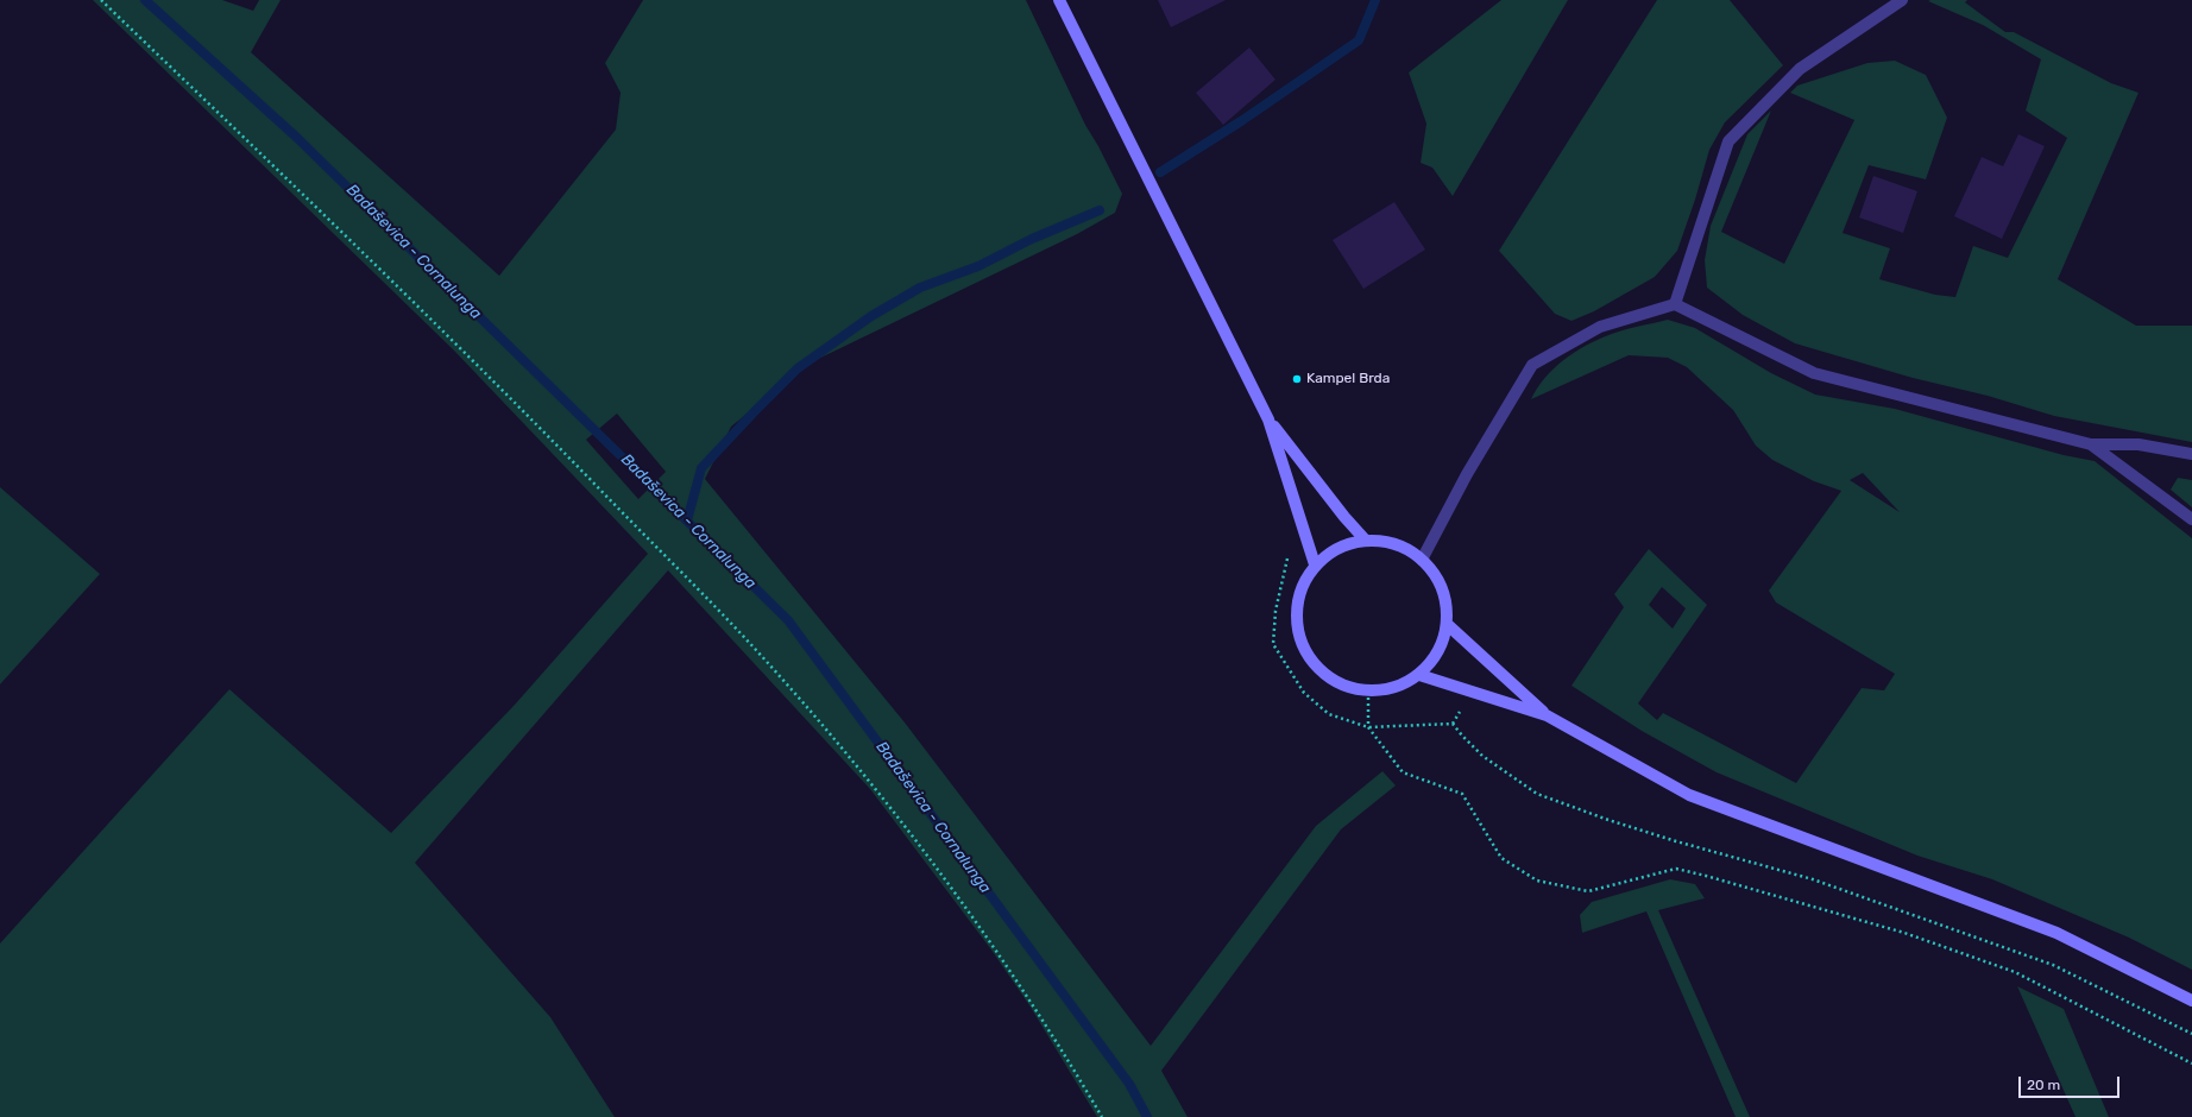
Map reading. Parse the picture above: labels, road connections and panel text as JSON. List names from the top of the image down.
{
  "water": ["Badaševica - Cornalunga"],
  "places": ["Kampel Brda"],
  "scale_bar": "20 m"
}
